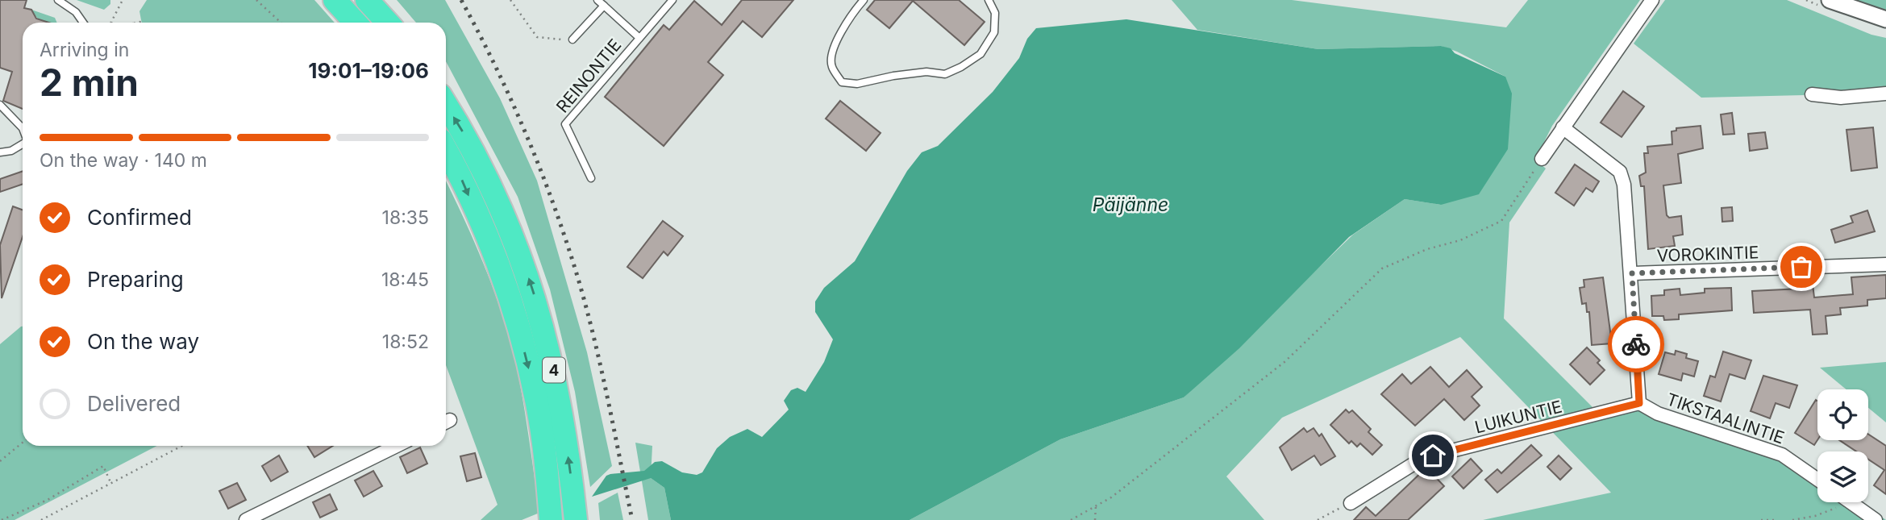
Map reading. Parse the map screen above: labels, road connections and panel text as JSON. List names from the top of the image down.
{
  "streets": {
    "highway": ["4"],
    "street": ["VOROKINTIE", "LUIKUNTIE", "TIKSTAALINTIE"],
    "lane": ["REINONTIE"]
  },
  "crossings": [
    ["VOROKINTIE", "TIKSTAALINTIE"],
    ["LUIKUNTIE", "TIKSTAALINTIE"]
  ],
  "water": ["Päijänne"],
  "page": {
    "heading": ["2 min", "Arriving in", "19:01–19:06"],
    "bar": "On the way · 140 m",
    "list": [
      ["Confirmed", "18:35"],
      ["Preparing", "18:45"],
      ["On the way", "18:52"],
      "Delivered"
    ]
  }
}
